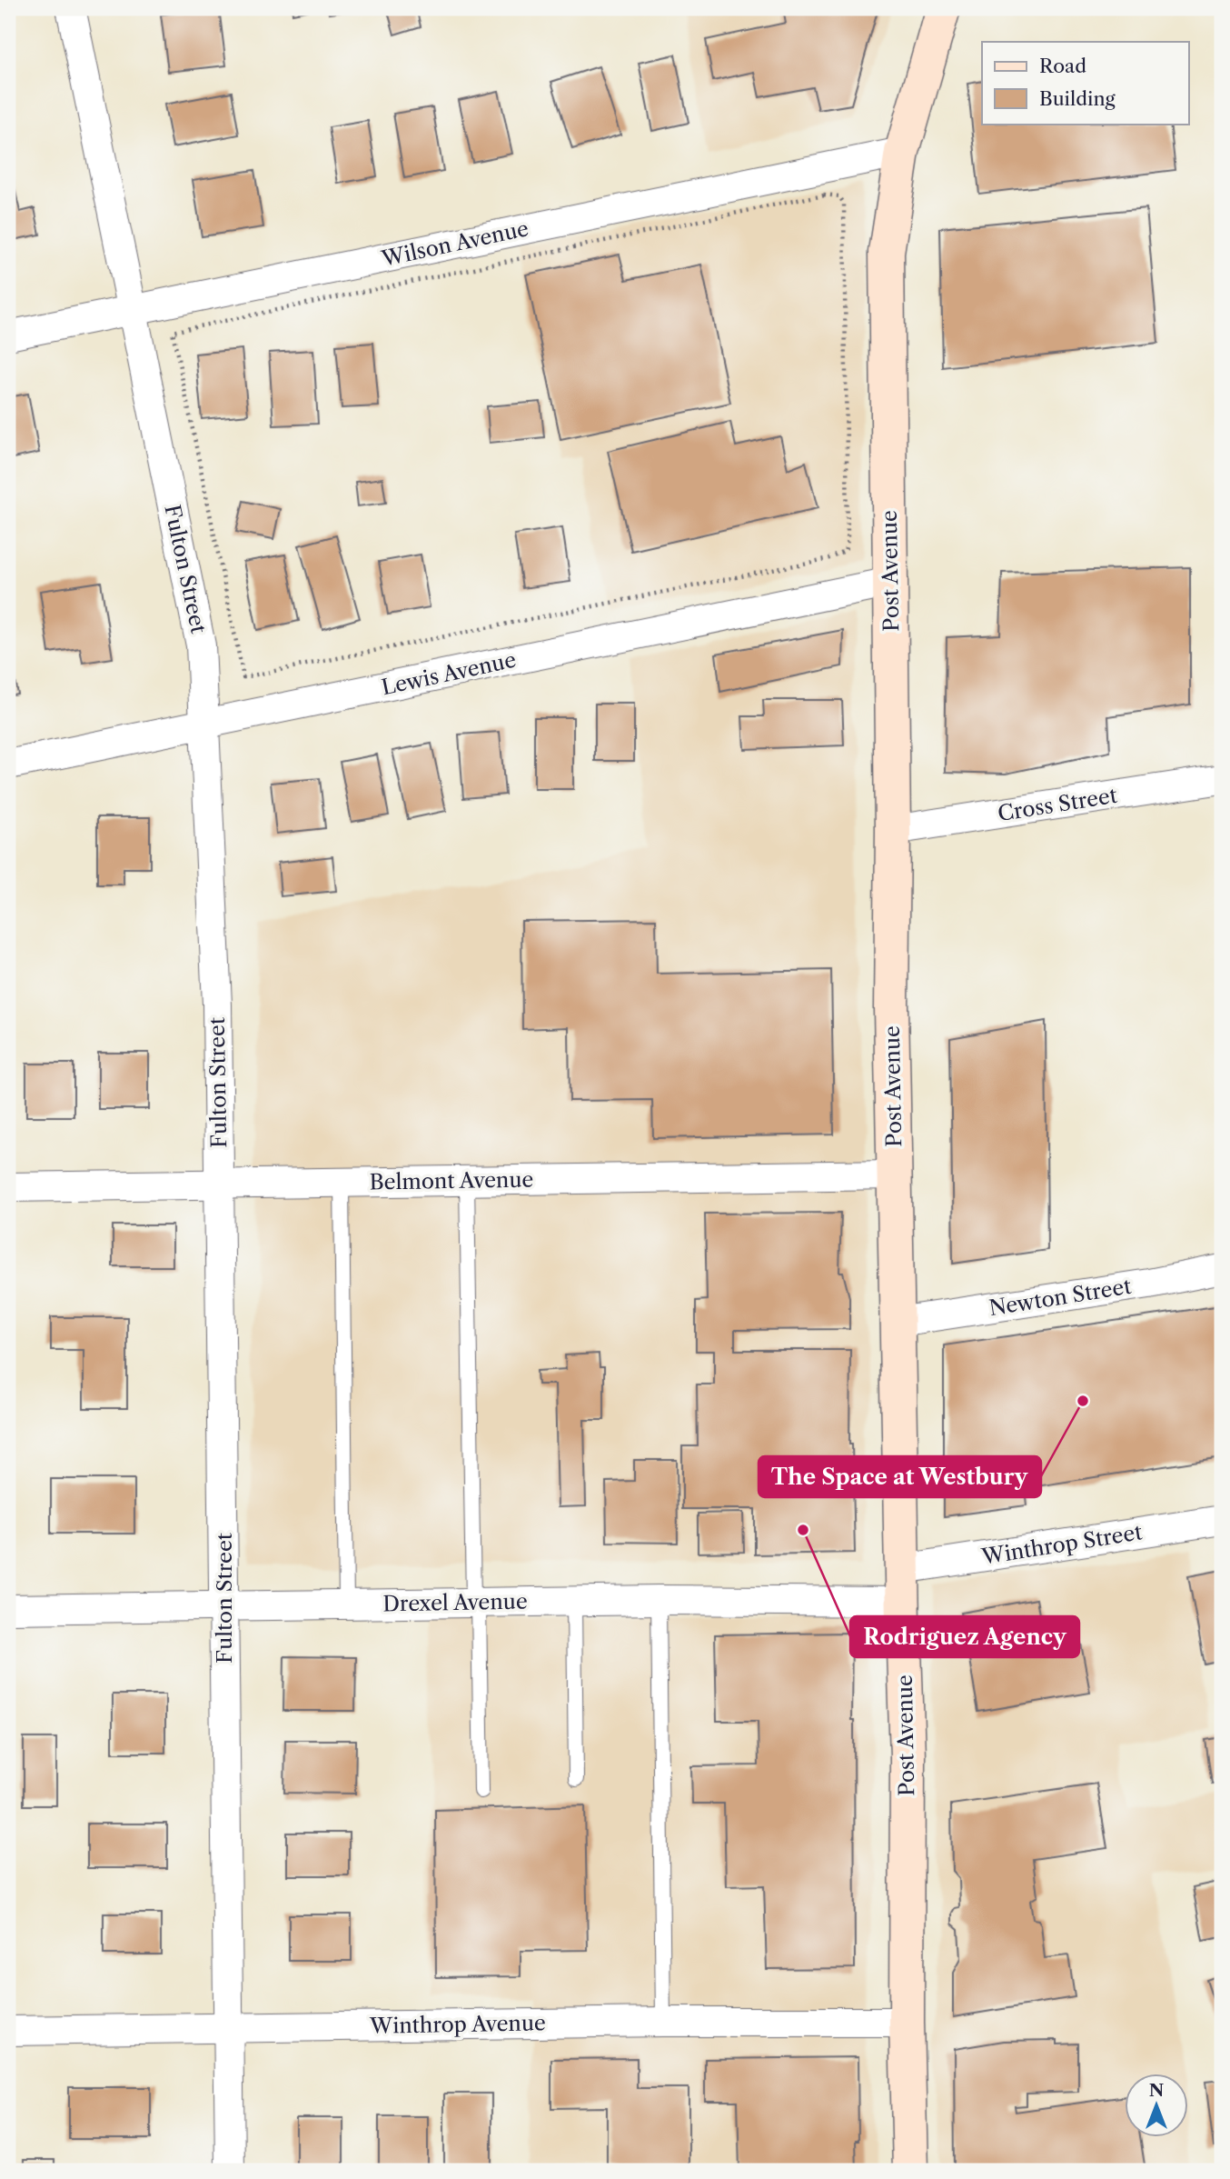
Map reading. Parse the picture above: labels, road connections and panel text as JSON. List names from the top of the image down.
{
  "streets": {
    "main road": ["Post Avenue"],
    "street": [
      "Wilson Avenue",
      "Fulton Street",
      "Lewis Avenue",
      "Cross Street",
      "Belmont Avenue",
      "Newton Street",
      "Winthrop Street",
      "Drexel Avenue",
      "Winthrop Avenue"
    ]
  },
  "crossings": [
    ["Wilson Avenue", "Fulton Street"],
    ["Wilson Avenue", "Post Avenue"],
    ["Fulton Street", "Lewis Avenue"],
    ["Fulton Street", "Belmont Avenue"],
    ["Fulton Street", "Drexel Avenue"],
    ["Fulton Street", "Winthrop Avenue"],
    ["Post Avenue", "Lewis Avenue"],
    ["Post Avenue", "Cross Street"],
    ["Post Avenue", "Belmont Avenue"],
    ["Post Avenue", "Newton Street"],
    ["Post Avenue", "Winthrop Street"],
    ["Post Avenue", "Drexel Avenue"],
    ["Post Avenue", "Winthrop Avenue"],
    ["Winthrop Street", "Drexel Avenue"]
  ],
  "places": ["The Space at Westbury", "Rodriguez Agency"],
  "legend": ["Road", "Building"],
  "north": "top"
}
